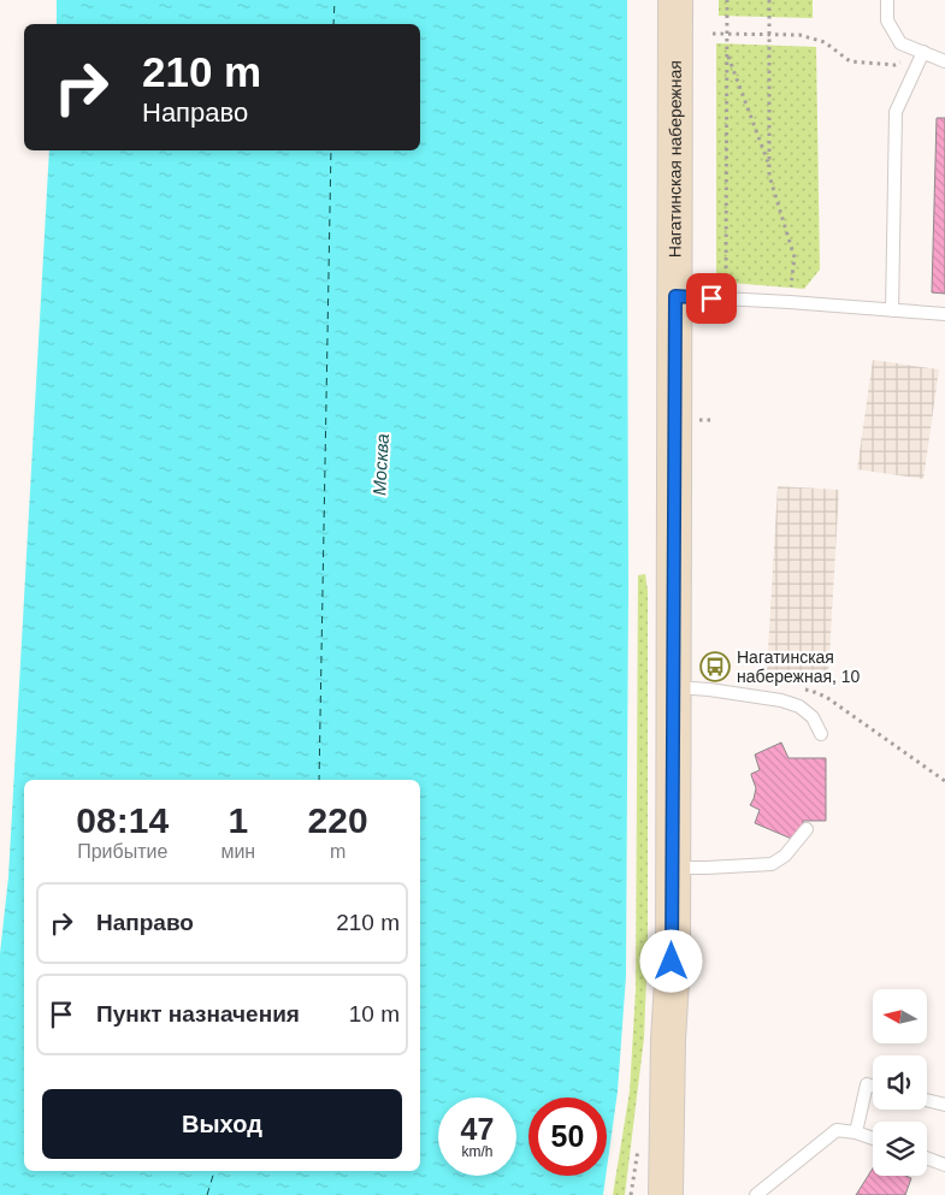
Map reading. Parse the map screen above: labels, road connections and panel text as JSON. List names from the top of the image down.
{
  "streets": {
    "main road": ["Нагатинская набережная"]
  },
  "water": ["Москва"],
  "places": {
    "bus stop": ["Нагатинская набережная, 10"]
  },
  "north": "left",
  "page": {
    "turn": ["210 m", "Направо"],
    "eta": [
      "08:14",
      "Прибытие",
      "1",
      "мин",
      "220",
      "m"
    ],
    "list": [
      {
        "name": "Направо",
        "value": "210 m"
      },
      {
        "name": "Пункт назначения",
        "value": "10 m"
      }
    ],
    "buttons": "Выход",
    "speed": "47 km/h",
    "limit": "50"
  }
}
